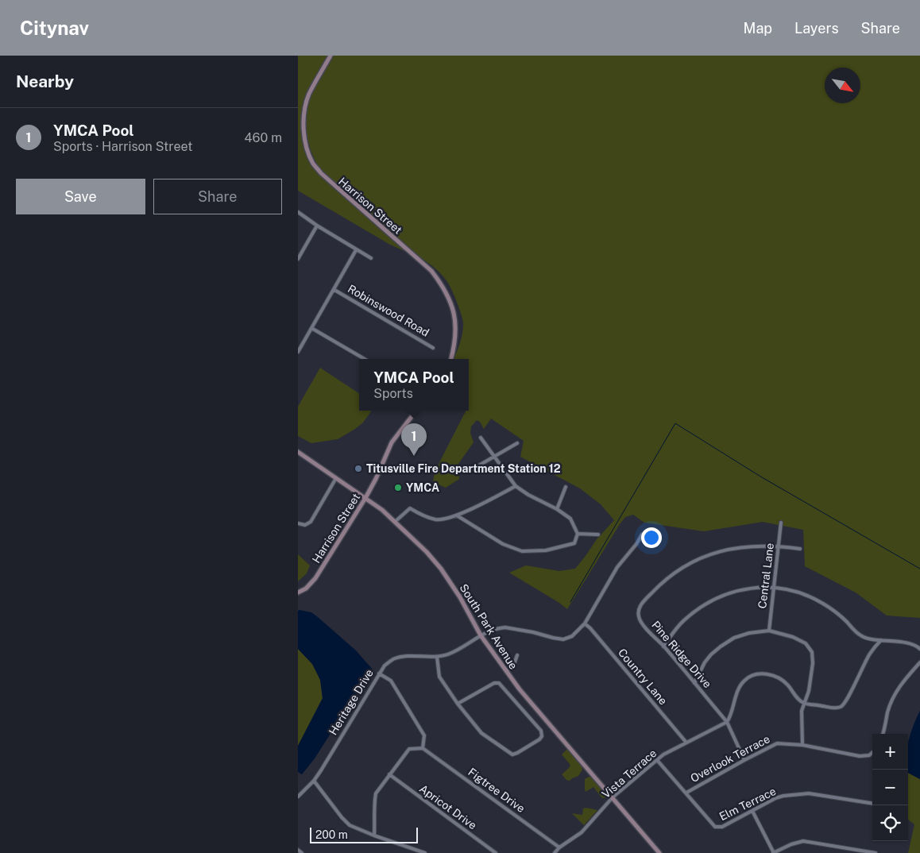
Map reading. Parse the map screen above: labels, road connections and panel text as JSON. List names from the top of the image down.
{
  "streets": {
    "street": [
      "Harrison Street",
      "Robinswood Road",
      "Central Lane",
      "South Park Avenue",
      "Pine Ridge Drive",
      "Country Lane",
      "Heritage Drive",
      "Overlook Terrace",
      "Vista Terrace",
      "Figtree Drive",
      "Elm Terrace",
      "Apricot Drive"
    ]
  },
  "crossings": [
    ["Harrison Street", "South Park Avenue"],
    ["Central Lane", "Pine Ridge Drive"],
    ["South Park Avenue", "Heritage Drive"],
    ["South Park Avenue", "Vista Terrace"],
    ["Pine Ridge Drive", "Overlook Terrace"],
    ["Pine Ridge Drive", "Vista Terrace"],
    ["Country Lane", "Heritage Drive"],
    ["Country Lane", "Vista Terrace"],
    ["Overlook Terrace", "Elm Terrace"],
    ["Vista Terrace", "Figtree Drive"],
    ["Vista Terrace", "Elm Terrace"]
  ],
  "places": ["Titusville Fire Department Station 12", "YMCA"],
  "scale_bar": "200 m",
  "north": "bottom right",
  "page": {
    "header": "Citynav",
    "nav": ["Map", "Layers", "Share"],
    "heading": "Nearby",
    "list": [
      {
        "mark": "1",
        "name": "YMCA Pool",
        "note": "Sports · Harrison Street",
        "value": "460 m"
      }
    ],
    "buttons": ["Save", "Share"],
    "popup": ["YMCA Pool", "Sports"],
    "pins": "1",
    "map_buttons": ["+", "−"],
    "scale": "200 m"
  }
}
